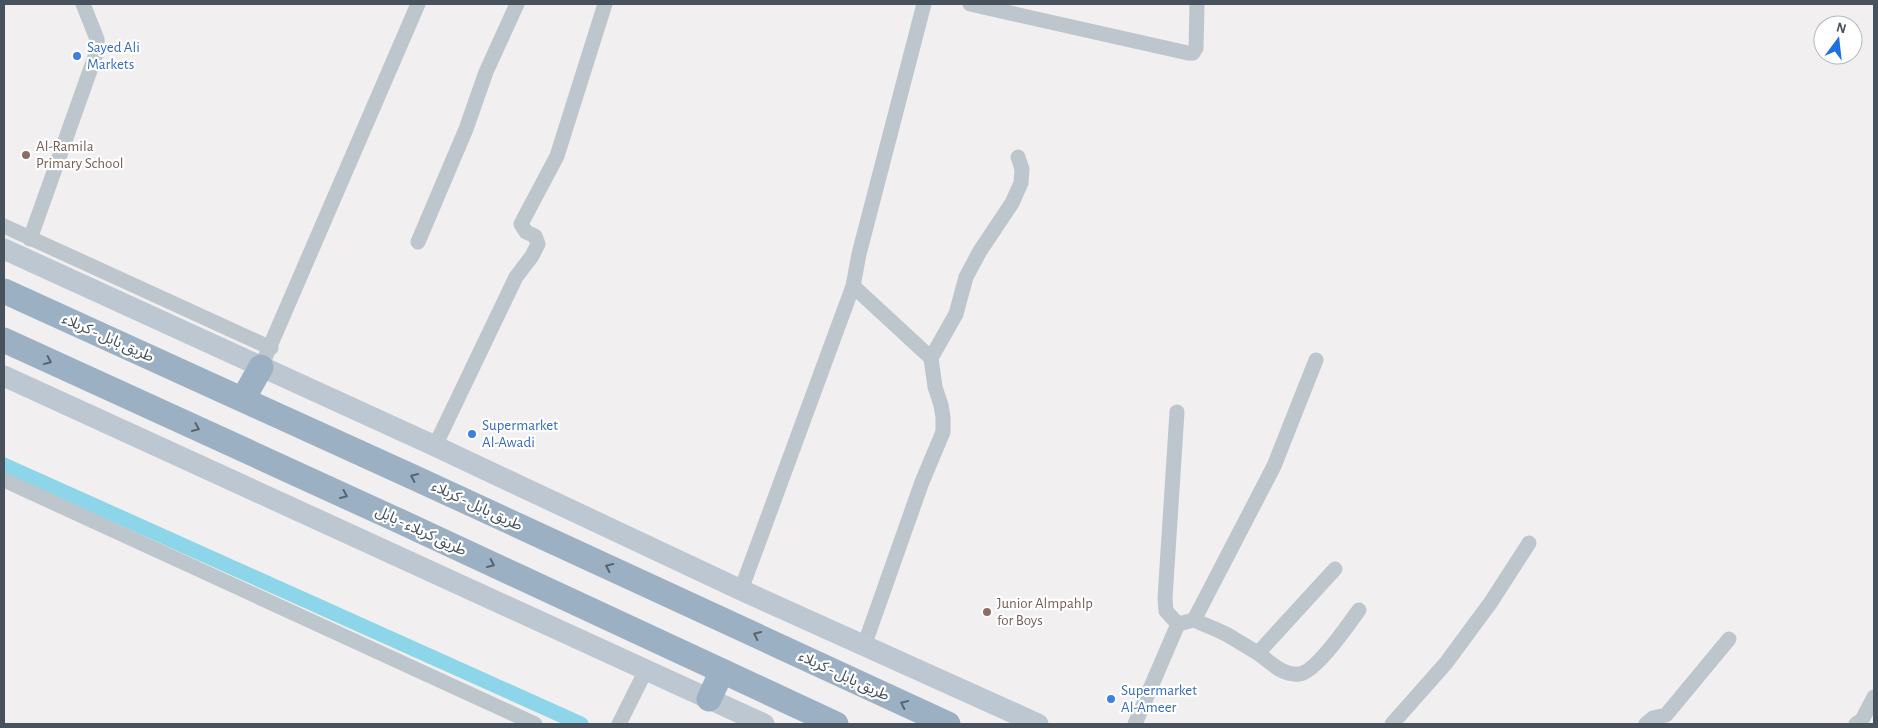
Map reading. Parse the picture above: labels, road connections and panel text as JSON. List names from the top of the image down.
{
  "streets": {
    "highway": ["طريق بابل - كربلاء", "طريق كربلاء - بابل"]
  },
  "one_way": ["طريق بابل - كربلاء", "طريق كربلاء - بابل"],
  "places": [
    "Sayed Ali Markets",
    "Al-Ramila Primary School",
    "Supermarket Al-Awadi",
    "Junior Almpahlp for Boys",
    "Supermarket Al-Ameer"
  ],
  "north": "top"
}
